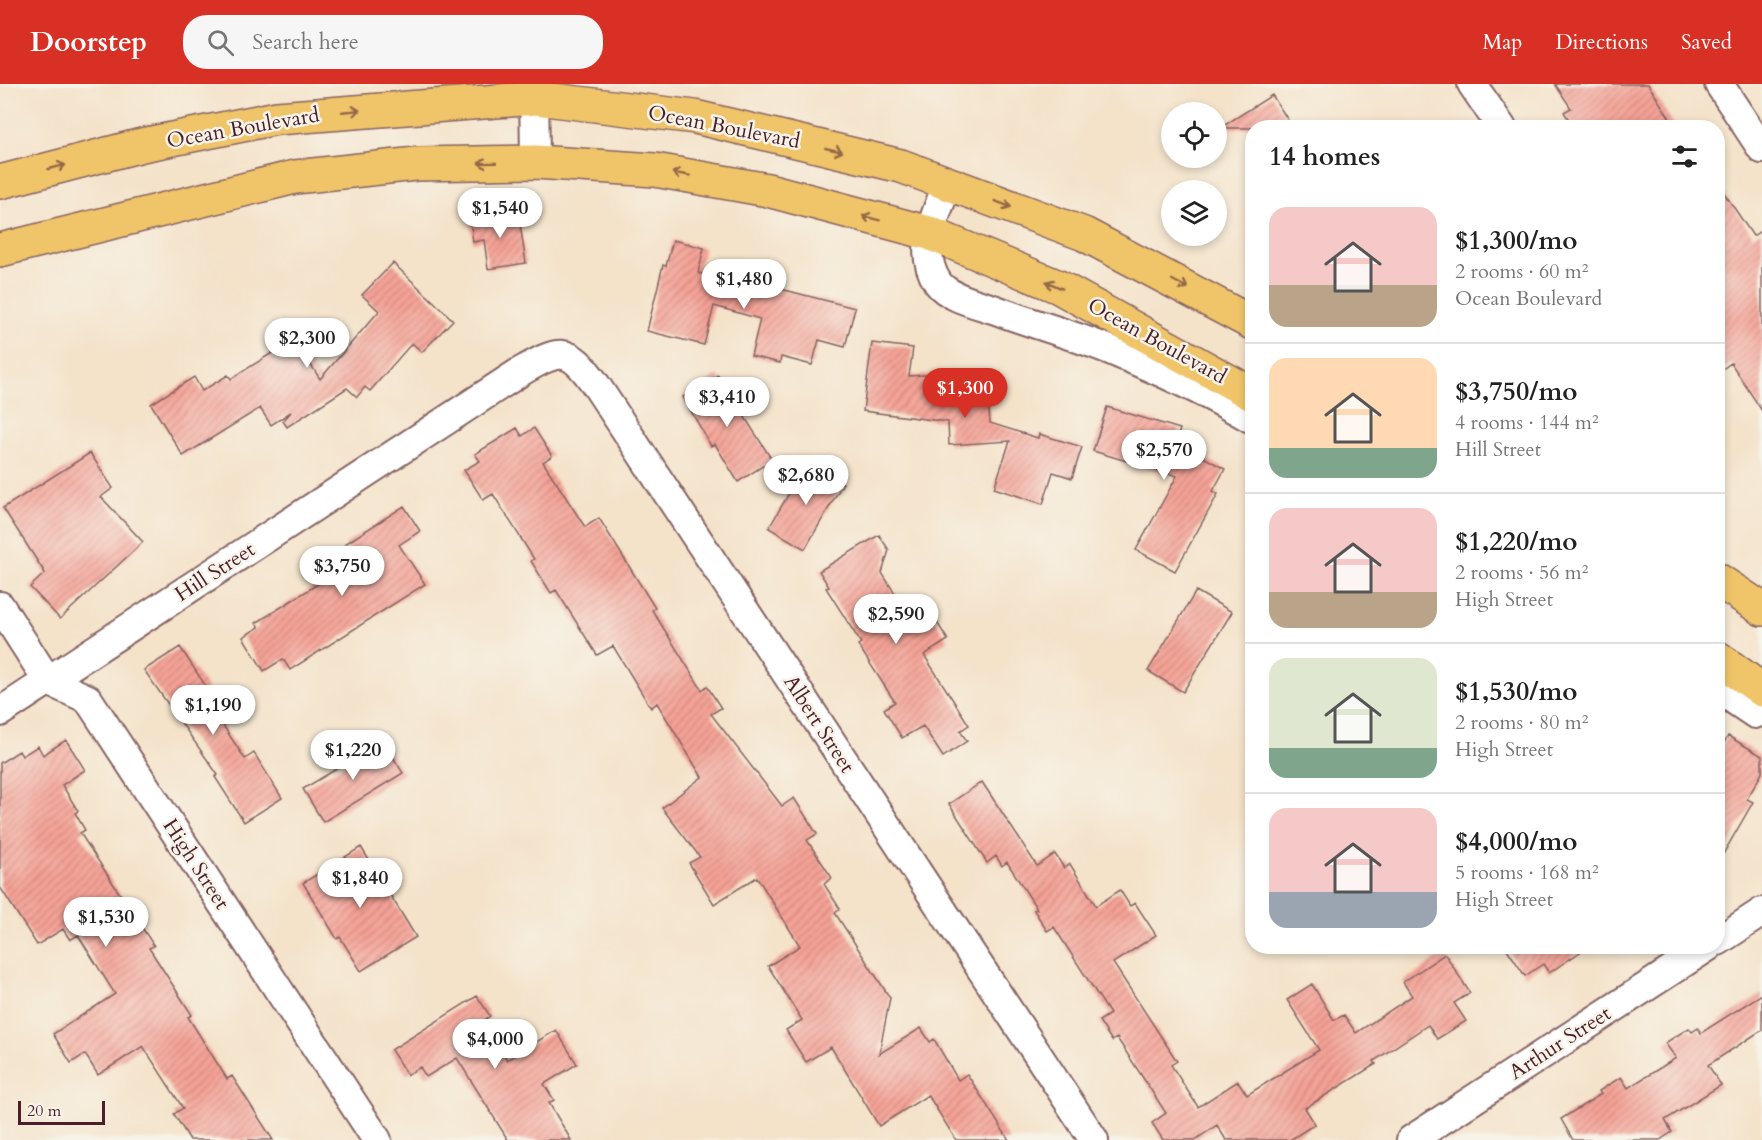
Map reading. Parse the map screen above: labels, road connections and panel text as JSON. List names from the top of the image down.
{
  "streets": {
    "main road": ["Ocean Boulevard"],
    "street": [
      "Hill Street",
      "Albert Street",
      "High Street",
      "Arthur Street"
    ]
  },
  "crossings": [
    ["Hill Street", "Albert Street"],
    ["Hill Street", "High Street"]
  ],
  "scale_bar": "20 m",
  "page": {
    "header": "Doorstep",
    "search": "Search here",
    "nav": ["Map", "Directions", "Saved"],
    "heading": "14 homes",
    "price": [
      "$1,540",
      "$1,480",
      "$2,300",
      "$1,300",
      "$3,410",
      "$2,570",
      "$2,680",
      "$3,750",
      "$2,590",
      "$1,190",
      "$1,220",
      "$1,840",
      "$1,530",
      "$4,000"
    ],
    "list": [
      {
        "name": "$1,300/mo",
        "note": "2 rooms · 60 m² · Ocean Boulevard"
      },
      {
        "name": "$3,750/mo",
        "note": "4 rooms · 144 m² · Hill Street"
      },
      {
        "name": "$1,220/mo",
        "note": "2 rooms · 56 m² · High Street"
      },
      {
        "name": "$1,530/mo",
        "note": "2 rooms · 80 m² · High Street"
      },
      {
        "name": "$4,000/mo",
        "note": "5 rooms · 168 m² · High Street"
      }
    ],
    "scale": "20 m"
  }
}
